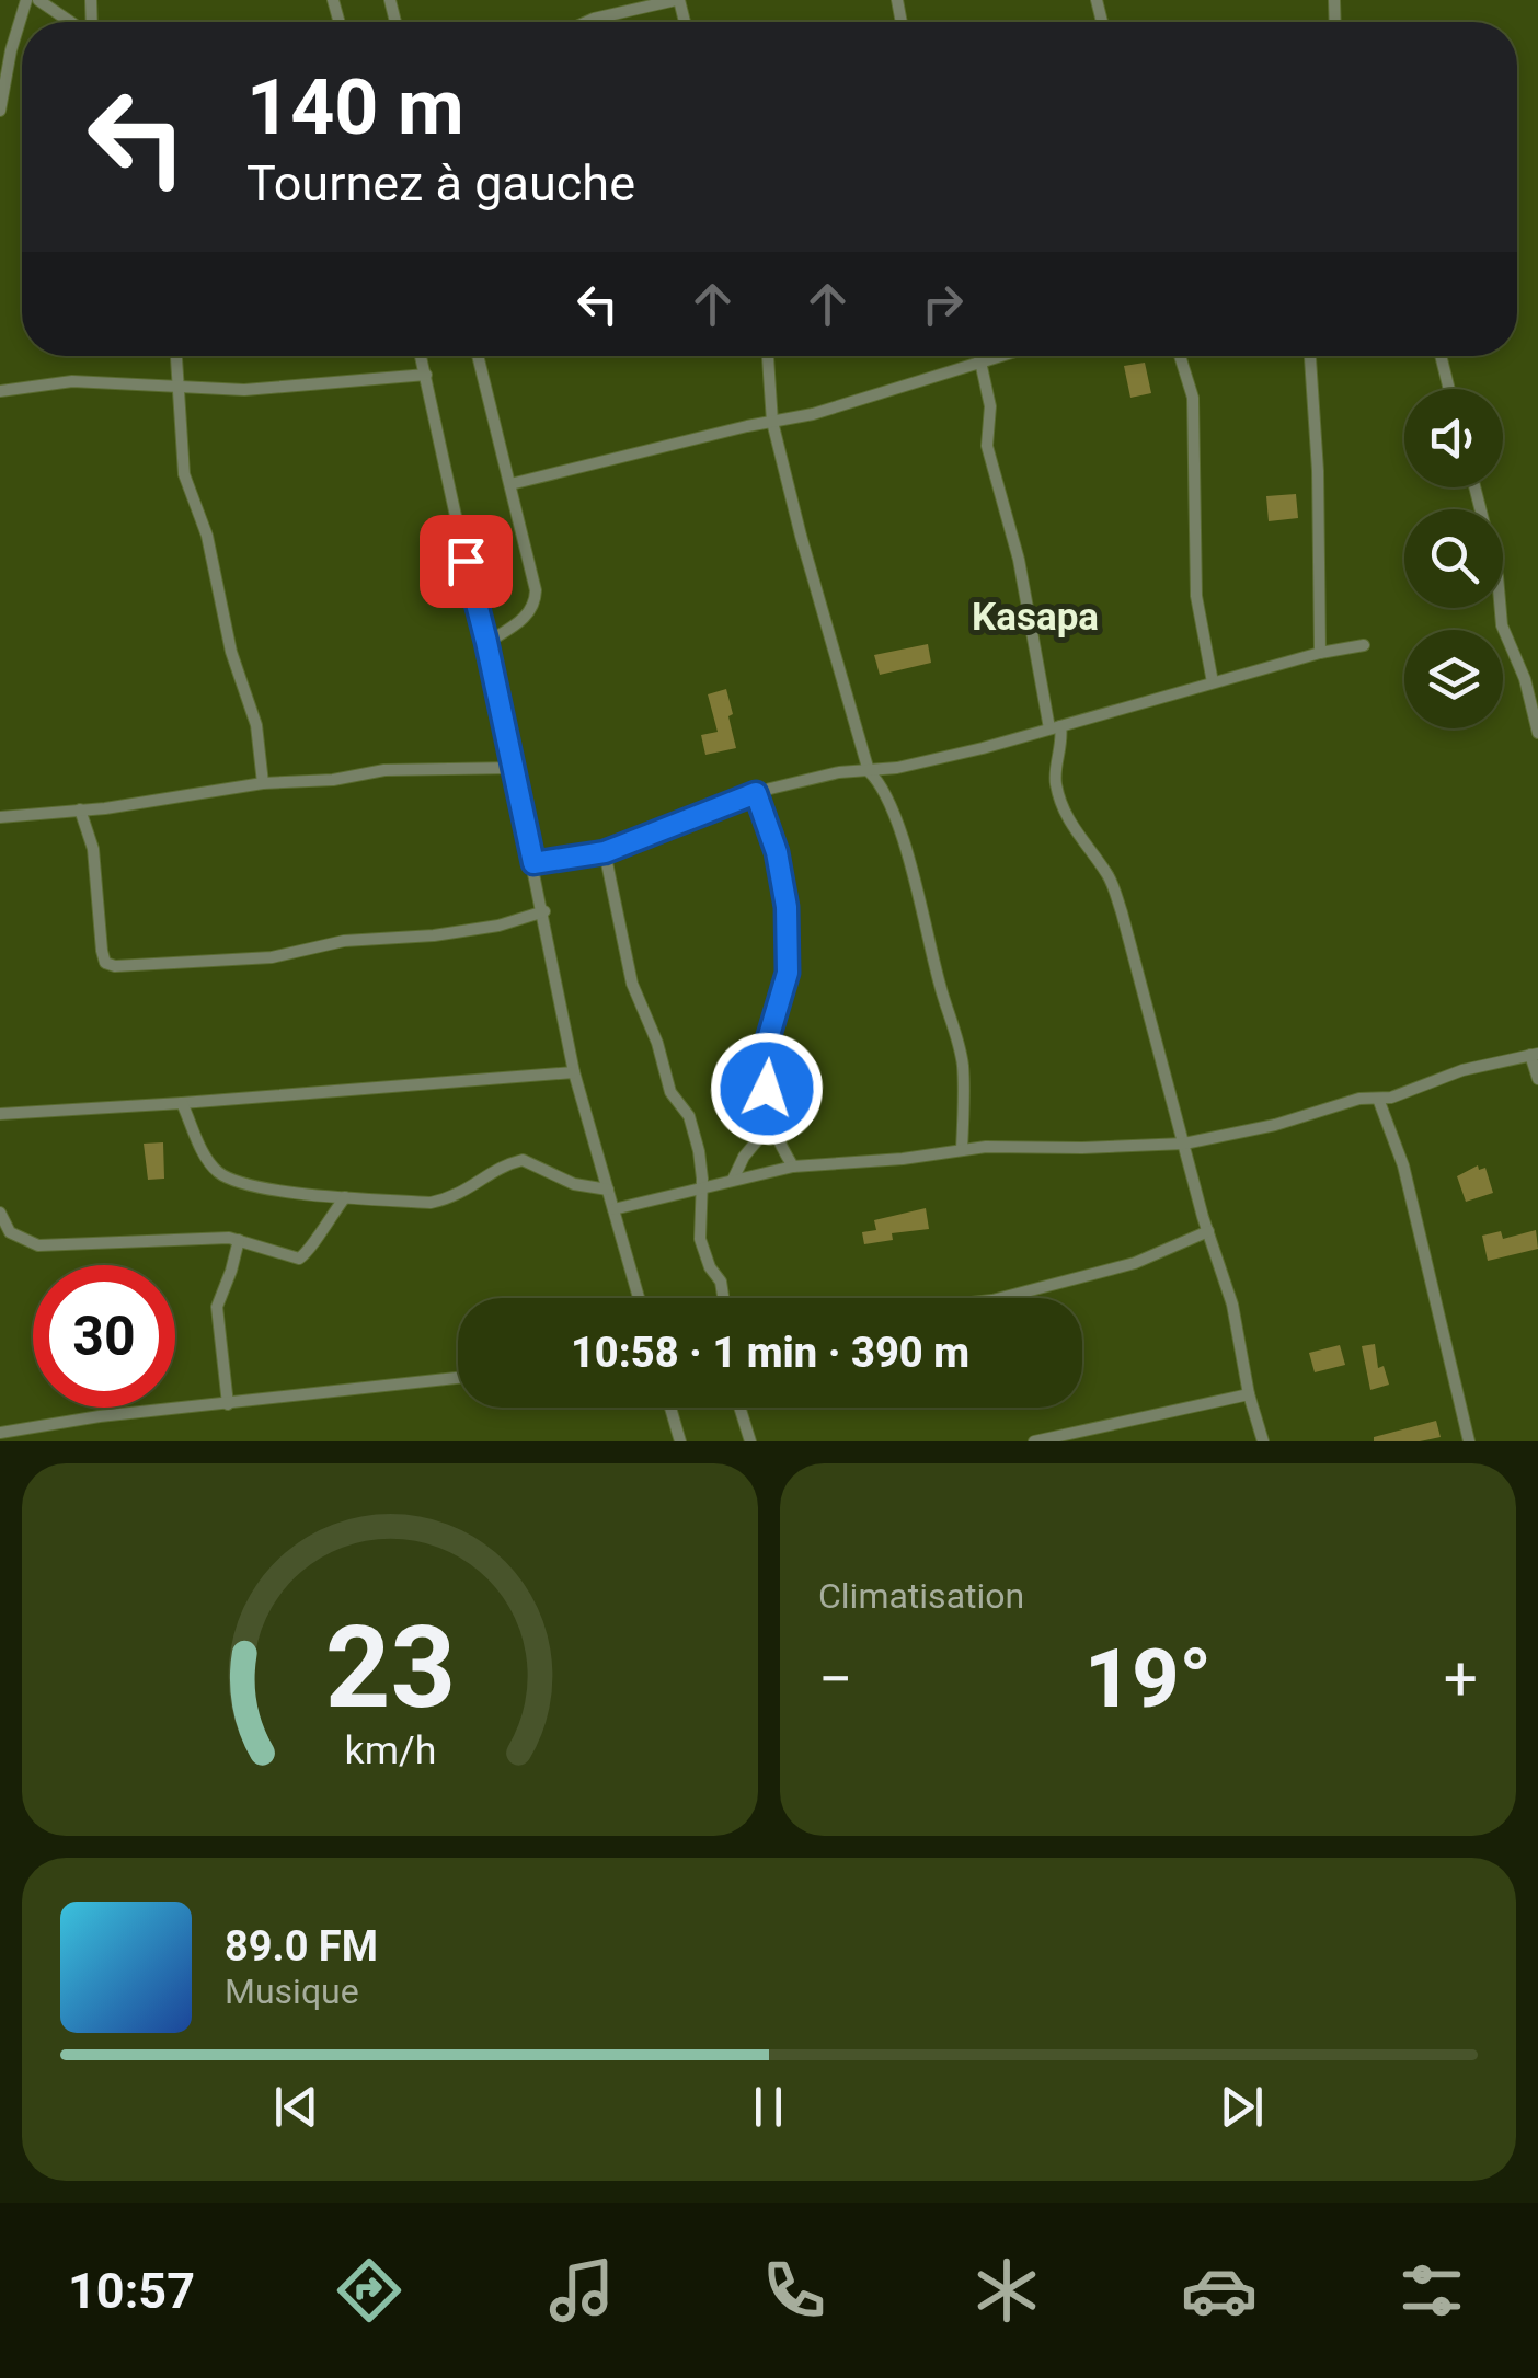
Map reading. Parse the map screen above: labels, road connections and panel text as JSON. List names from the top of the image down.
{
  "districts": ["Kasapa"],
  "page": {
    "turn": ["140 m", "Tournez à gauche"],
    "limit": "30",
    "trip": "10:58 · 1 min · 390 m",
    "tile": "Climatisation",
    "heat": ["−", "19°", "+"],
    "song": ["89.0 FM", "Musique"],
    "tabs": "10:57",
    "gauge": ["23", "km/h"]
  }
}
